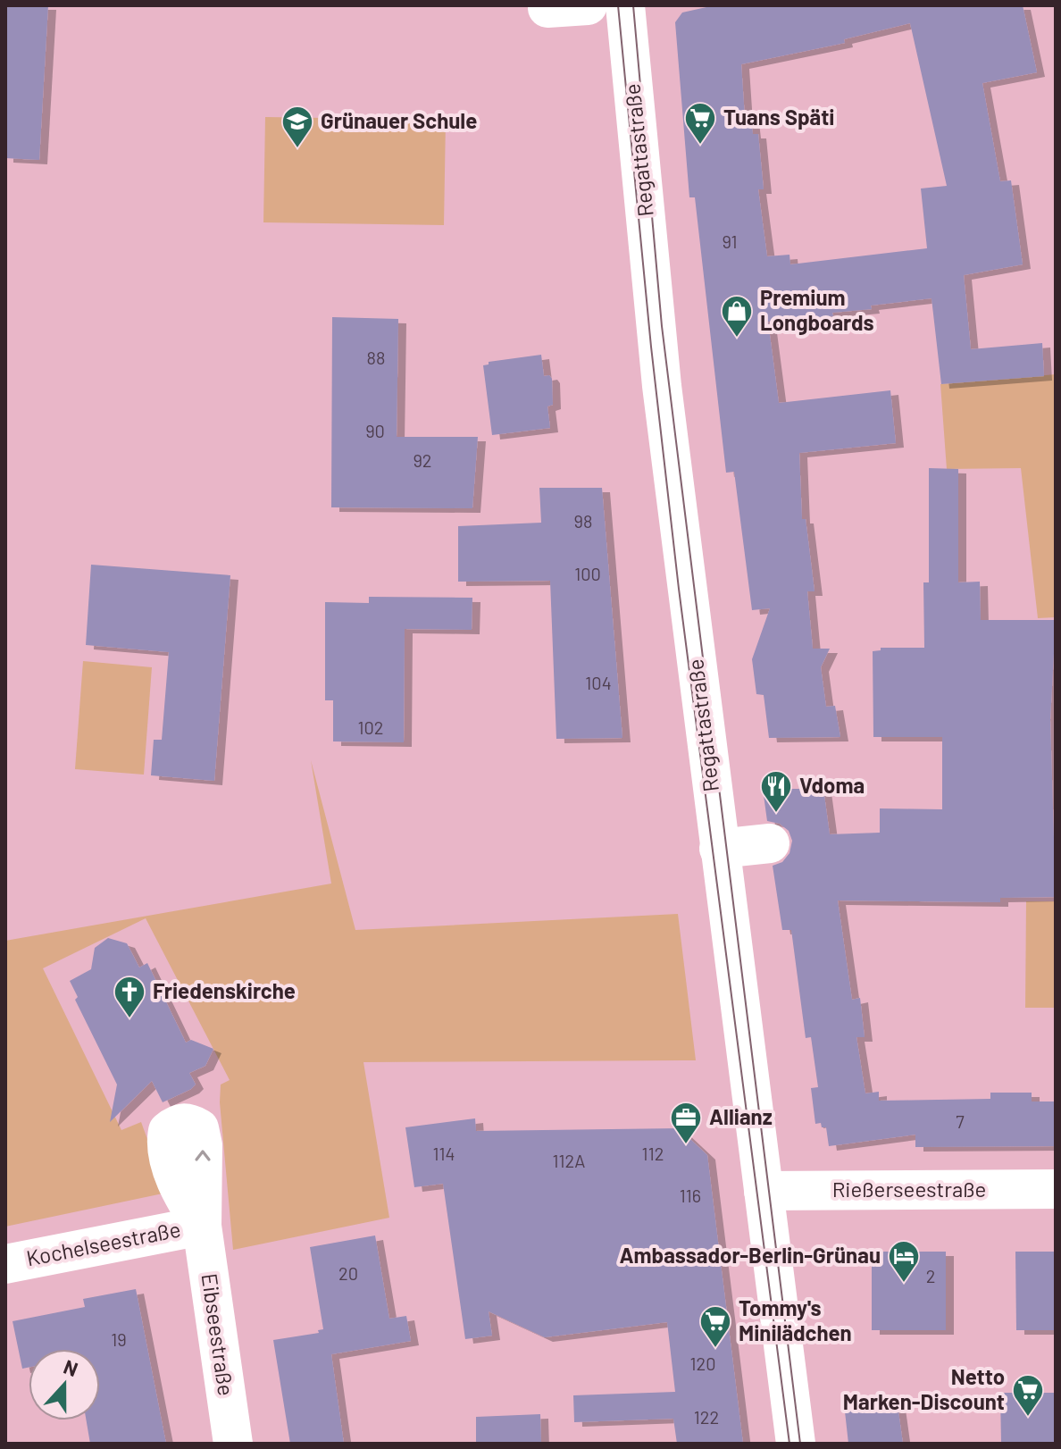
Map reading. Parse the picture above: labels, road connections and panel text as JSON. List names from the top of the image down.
{
  "streets": {
    "main road": [
      "Regattastraße",
      "Rießerseestraße",
      "Kochelseestraße",
      "Eibseestraße"
    ]
  },
  "crossings": [
    ["Regattastraße", "Rießerseestraße"],
    ["Kochelseestraße", "Eibseestraße"]
  ],
  "places": {
    "supermarket": ["Tuans Späti", "Tommy's Minilädchen", "Netto Marken-Discount"],
    "school or university": ["Grünauer Schule"],
    "shop": ["Premium Longboards"],
    "restaurant": ["Vdoma"],
    "church": ["Friedenskirche"],
    "office": ["Allianz"],
    "hotel": ["Ambassador-Berlin-Grünau"]
  },
  "house_numbers": [
    "91",
    "88",
    "90",
    "92",
    "98",
    "100",
    "104",
    "102",
    "7",
    "114",
    "112",
    "112A",
    "116",
    "20",
    "2",
    "19",
    "120",
    "122"
  ],
  "north": "top"
}
